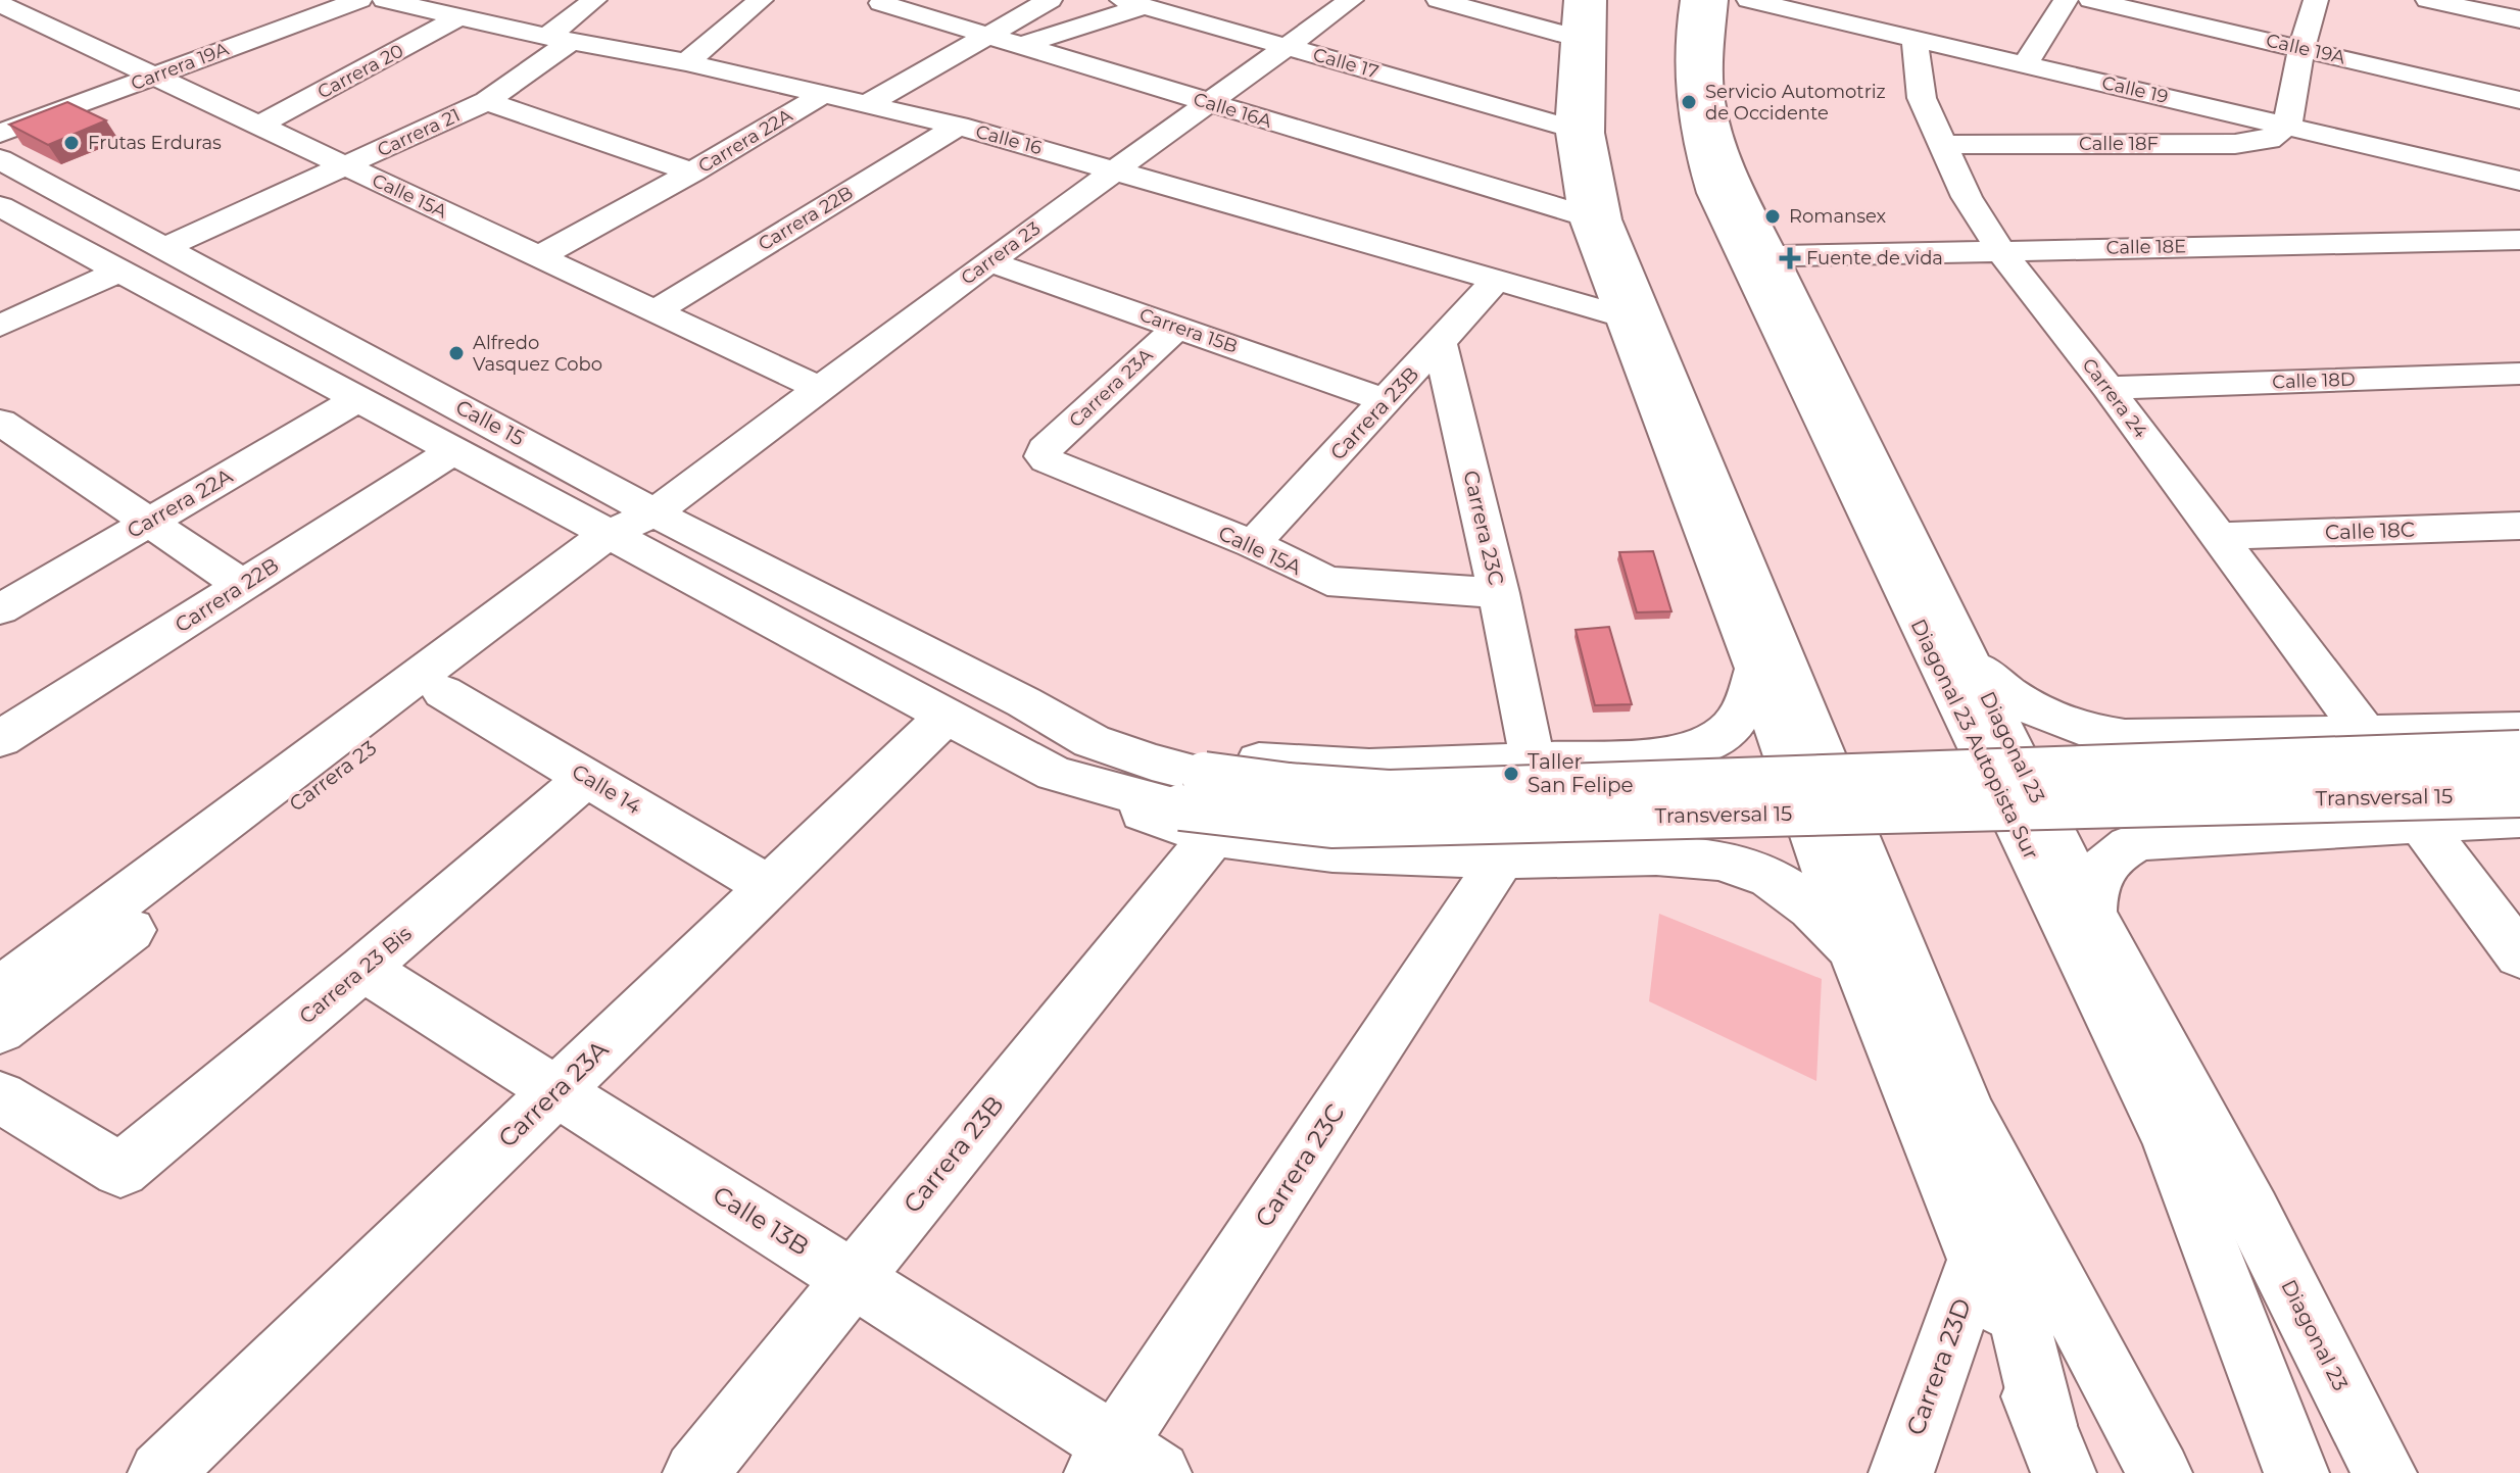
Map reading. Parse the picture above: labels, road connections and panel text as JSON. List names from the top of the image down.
{
  "streets": {
    "street": [
      "Calle 19A",
      "Calle 17",
      "Carrera 19A",
      "Carrera 20",
      "Calle 19",
      "Calle 16A",
      "Carrera 21",
      "Calle 16",
      "Carrera 22A",
      "Calle 18F",
      "Calle 15A",
      "Carrera 22B",
      "Calle 18E",
      "Carrera 23",
      "Carrera 15B",
      "Calle 18D",
      "Carrera 23A",
      "Carrera 24",
      "Carrera 23B",
      "Calle 15",
      "Carrera 23C",
      "Calle 18C",
      "Diagonal 23 Autopista Sur",
      "Diagonal 23",
      "Calle 14",
      "Transversal 15",
      "Carrera 23 Bis",
      "Calle 13B",
      "Carrera 23D"
    ]
  },
  "crossings": [
    ["Calle 17", "Carrera 23"],
    ["Carrera 19A", "Calle 15A"],
    ["Carrera 20", "Calle 16"],
    ["Carrera 20", "Calle 15A"],
    ["Calle 19", "Calle 18F"],
    ["Calle 19", "Carrera 24"],
    ["Calle 16A", "Carrera 23"],
    ["Carrera 21", "Calle 16"],
    ["Carrera 21", "Calle 15A"],
    ["Carrera 21", "Calle 15"],
    ["Calle 16", "Carrera 22A"],
    ["Calle 16", "Carrera 22B"],
    ["Calle 16", "Carrera 23"],
    ["Calle 16", "Carrera 23B"],
    ["Carrera 22A", "Calle 15A"],
    ["Carrera 22A", "Calle 15"],
    ["Calle 18F", "Carrera 24"],
    ["Calle 15A", "Carrera 22B"],
    ["Calle 15A", "Carrera 23"],
    ["Calle 15A", "Carrera 23A"],
    ["Calle 15A", "Carrera 23B"],
    ["Calle 15A", "Carrera 23C"],
    ["Carrera 22B", "Calle 15"],
    ["Calle 18E", "Carrera 24"],
    ["Calle 18E", "Diagonal 23"],
    ["Carrera 23", "Carrera 15B"],
    ["Carrera 23", "Calle 15"],
    ["Carrera 23", "Calle 14"],
    ["Carrera 15B", "Carrera 23A"],
    ["Carrera 15B", "Carrera 23B"],
    ["Calle 18D", "Carrera 24"],
    ["Carrera 23A", "Calle 15"],
    ["Carrera 23A", "Calle 14"],
    ["Carrera 23A", "Transversal 15"],
    ["Carrera 23A", "Calle 13B"],
    ["Carrera 24", "Calle 18C"],
    ["Carrera 23B", "Carrera 23C"],
    ["Carrera 23B", "Transversal 15"],
    ["Carrera 23B", "Calle 13B"],
    ["Calle 15", "Transversal 15"],
    ["Carrera 23C", "Calle 13B"],
    ["Diagonal 23 Autopista Sur", "Diagonal 23"],
    ["Calle 14", "Carrera 23 Bis"],
    ["Carrera 23 Bis", "Calle 13B"]
  ],
  "places": {
    "other": [
      "Servicio Automotriz de Occidente",
      "Frutas Erduras",
      "Romansex",
      "Alfredo Vasquez Cobo",
      "Taller San Felipe"
    ],
    "health": ["Fuente de vida"]
  }
}
